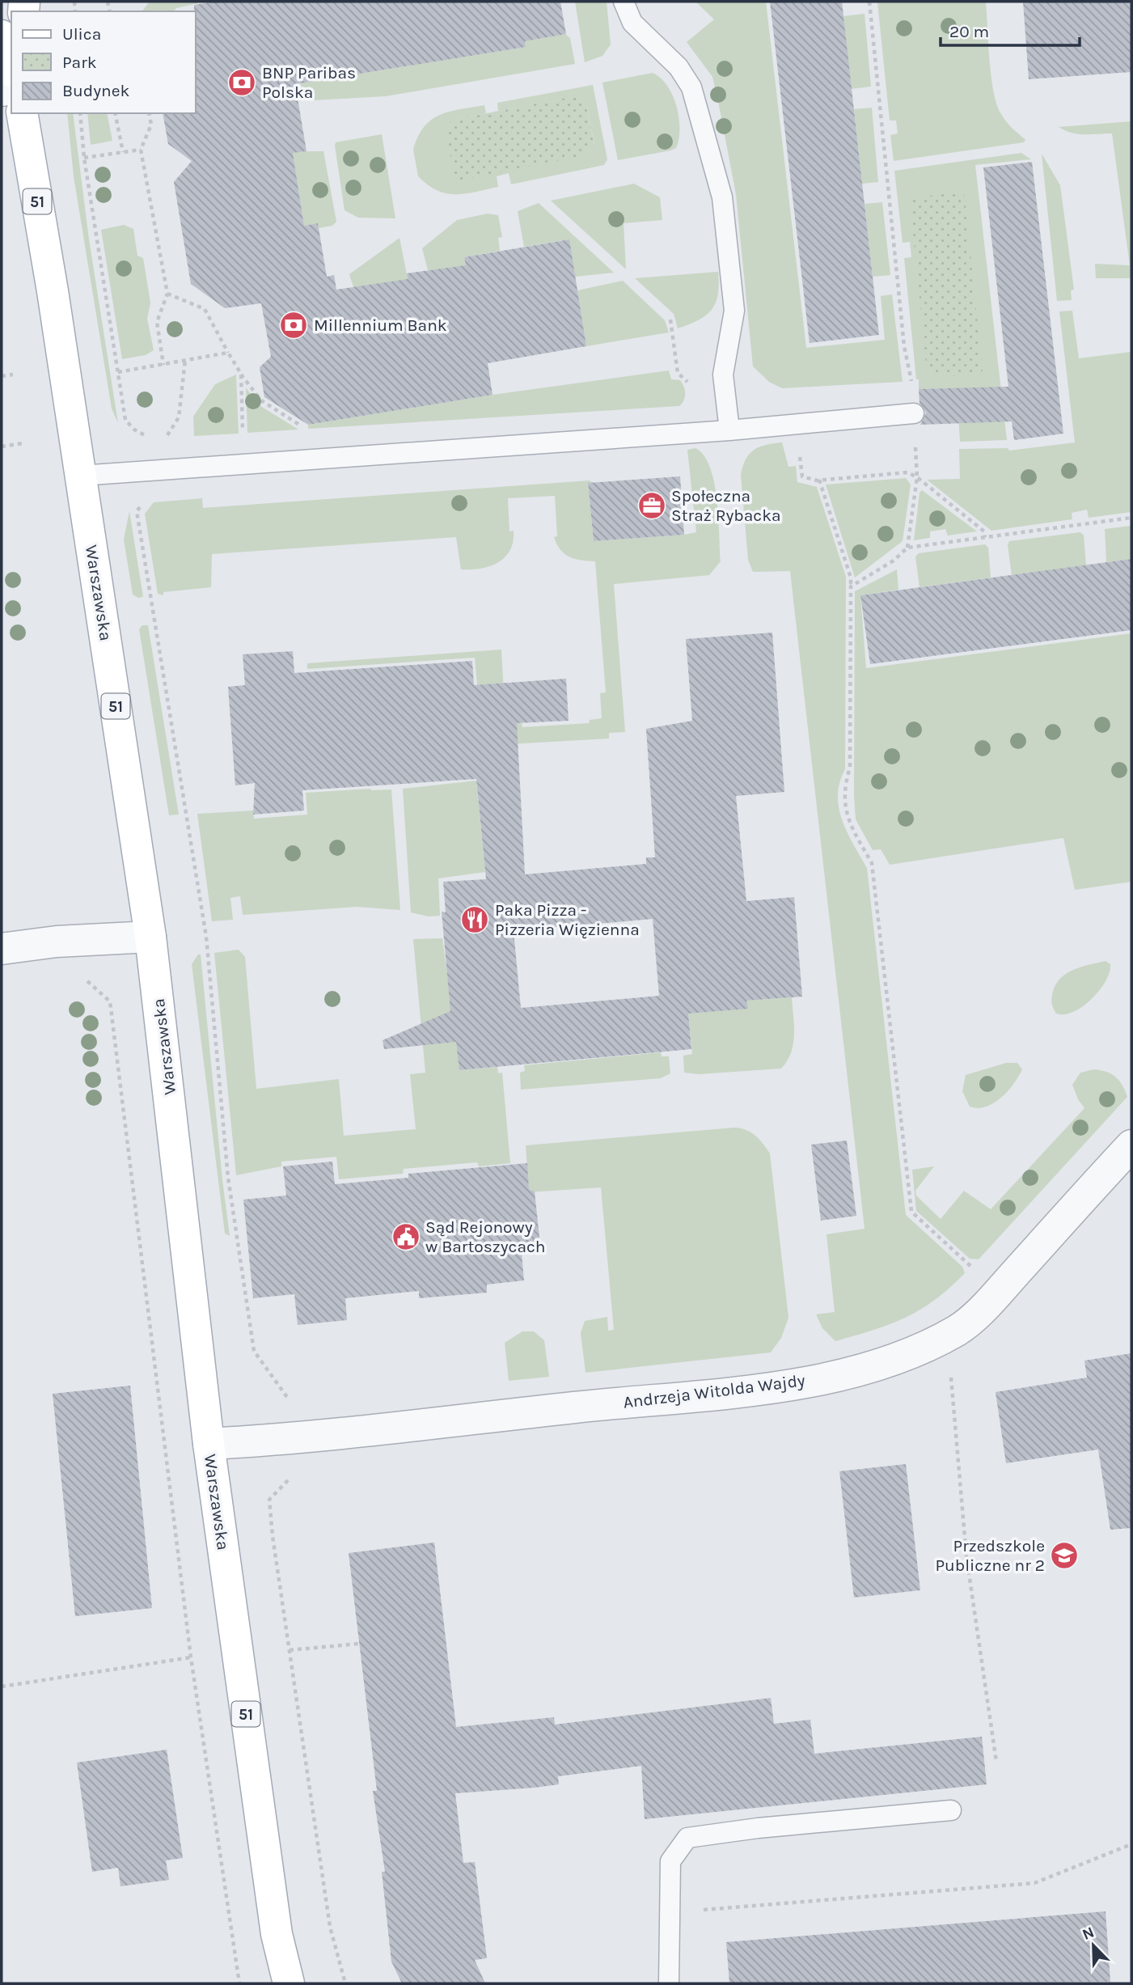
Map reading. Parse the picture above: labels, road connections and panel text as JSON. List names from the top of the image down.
{
  "streets": {
    "main road": ["51", "Warszawska"],
    "street": ["Andrzeja Witolda Wajdy"]
  },
  "crossings": [
    ["Warszawska", "Andrzeja Witolda Wajdy"]
  ],
  "places": {
    "bank": ["BNP Paribas Polska", "Millennium Bank"],
    "office": ["Społeczna Straż Rybacka"],
    "restaurant": ["Paka Pizza - Pizzeria Więzienna"],
    "public building": ["Sąd Rejonowy w Bartoszycach"],
    "school or university": ["Przedszkole Publiczne nr 2"]
  },
  "legend": ["Ulica", "Park", "Budynek"],
  "scale_bar": "20 m",
  "north": "top left"
}
